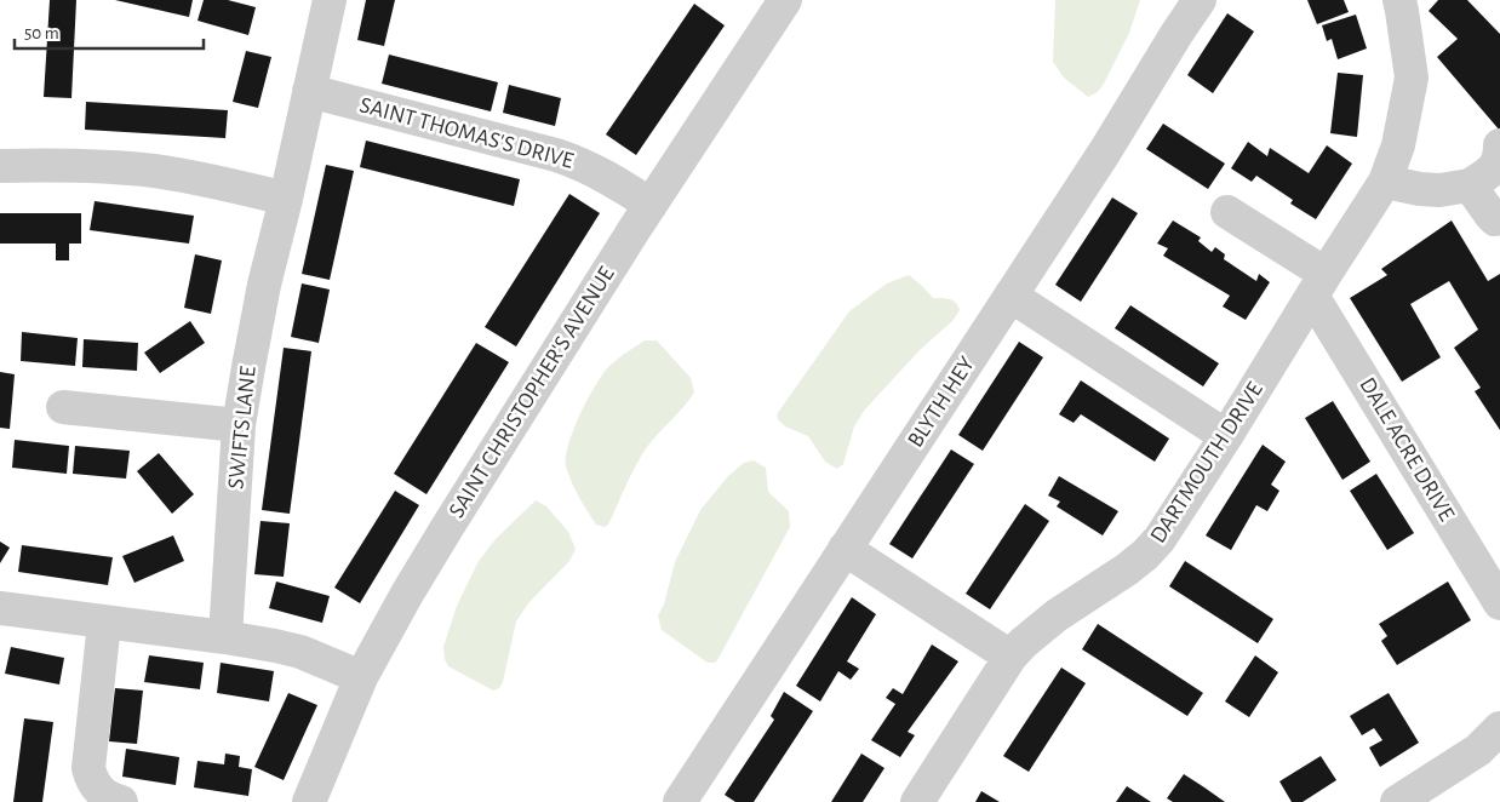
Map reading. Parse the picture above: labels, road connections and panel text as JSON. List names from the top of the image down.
{
  "streets": {
    "street": [
      "SAINT THOMAS'S DRIVE",
      "SAINT CHRISTOPHER'S AVENUE",
      "BLYTH HEY",
      "SWIFTS LANE",
      "DALE ACRE DRIVE",
      "DARTMOUTH DRIVE"
    ]
  },
  "crossings": [
    ["SAINT THOMAS'S DRIVE", "SAINT CHRISTOPHER'S AVENUE"],
    ["SAINT THOMAS'S DRIVE", "SWIFTS LANE"],
    ["DALE ACRE DRIVE", "DARTMOUTH DRIVE"]
  ],
  "scale_bar": "50 m"
}
